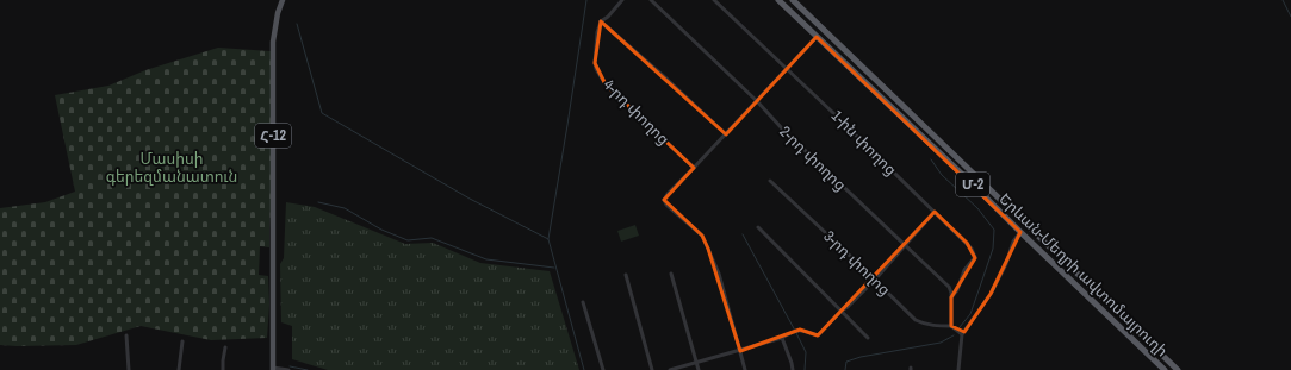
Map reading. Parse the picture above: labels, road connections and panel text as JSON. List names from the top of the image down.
{
  "streets": {
    "highway": ["Մ-2", "Երևան-Մեղրի ավտոմայրուղի"],
    "main road": ["Հ-12"],
    "street": [
      "4-րդ փողոց",
      "1-ին փողոց",
      "2-րդ փողոց",
      "3-րդ փողոց"
    ]
  },
  "crossings": [
    ["1-ին փողոց", "2-րդ փողոց"]
  ],
  "parks": ["Մասիսի գերեզմանատուն"]
}
